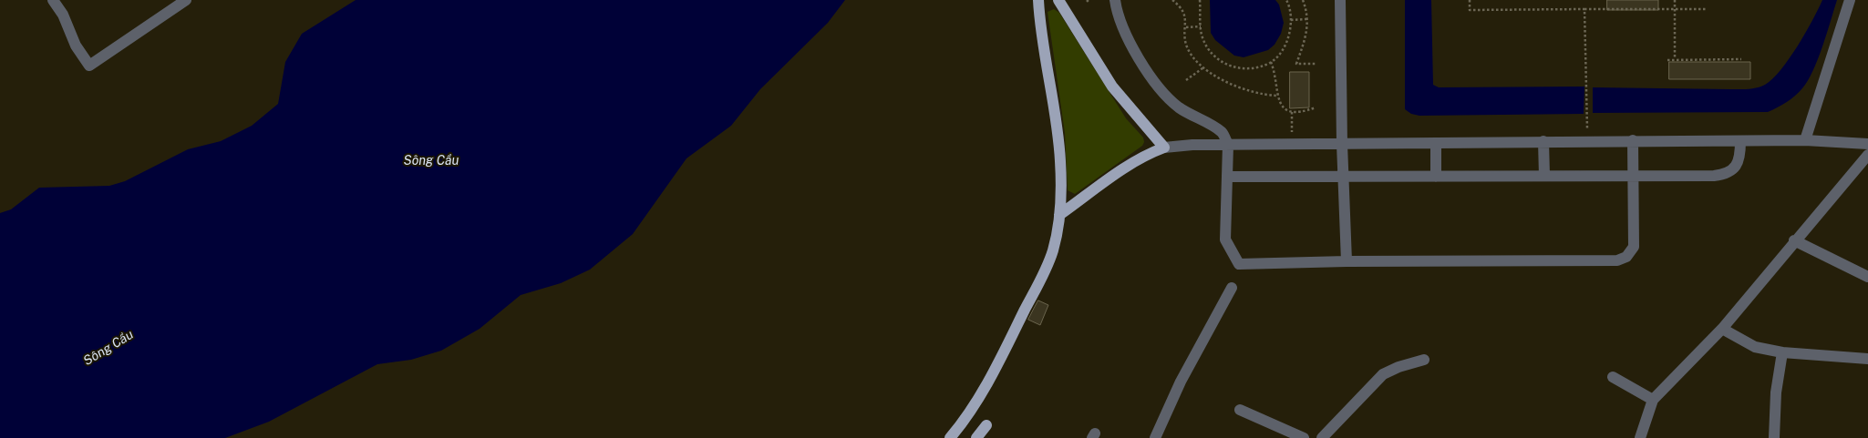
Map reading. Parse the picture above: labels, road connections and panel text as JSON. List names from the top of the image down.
{
  "water": ["Sông Cầu"]
}
